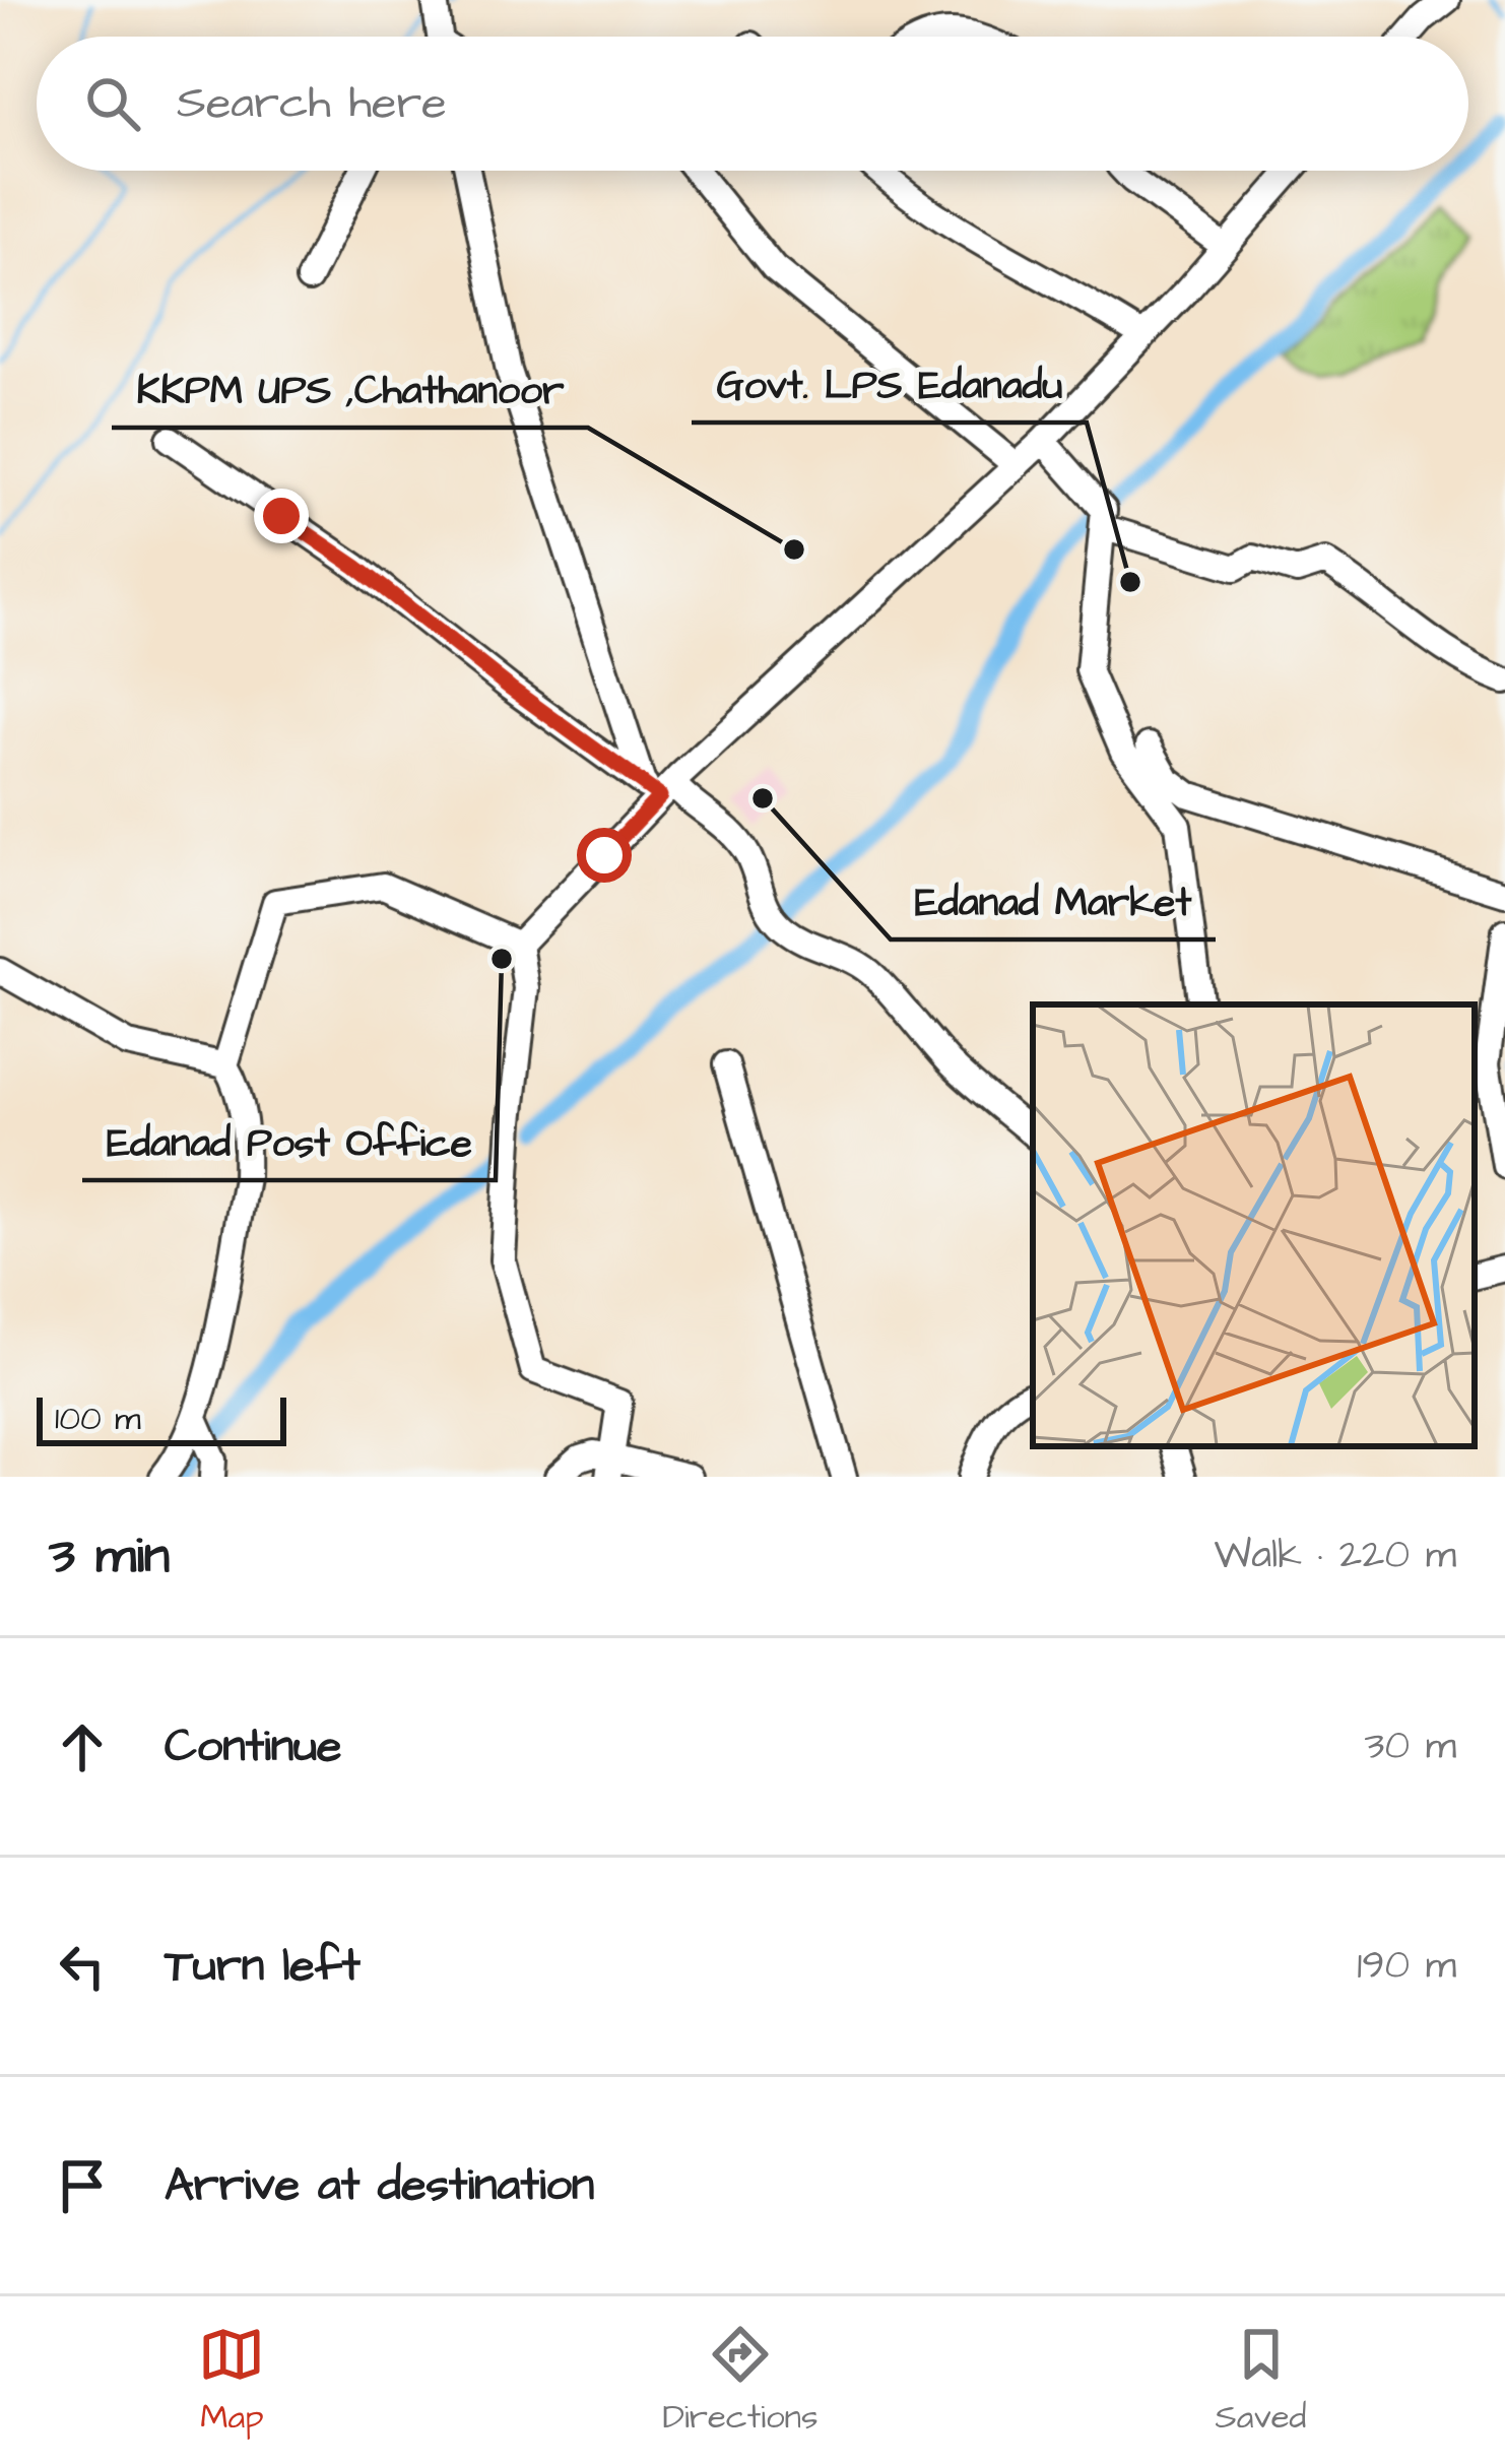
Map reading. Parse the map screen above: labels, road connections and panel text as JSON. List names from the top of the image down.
{
  "places": [
    "KKPM UPS ,Chathanoor",
    "Govt. LPS Edanadu",
    "Edanad Market",
    "Edanad Post Office"
  ],
  "scale_bar": "100 m",
  "page": {
    "search": "Search here",
    "scale": "100 m",
    "heading": ["3 min", "Walk · 220 m"],
    "list": [
      ["Continue", "30 m"],
      ["Turn left", "190 m"],
      "Arrive at destination"
    ],
    "nav": ["Map", "Directions", "Saved"]
  }
}
